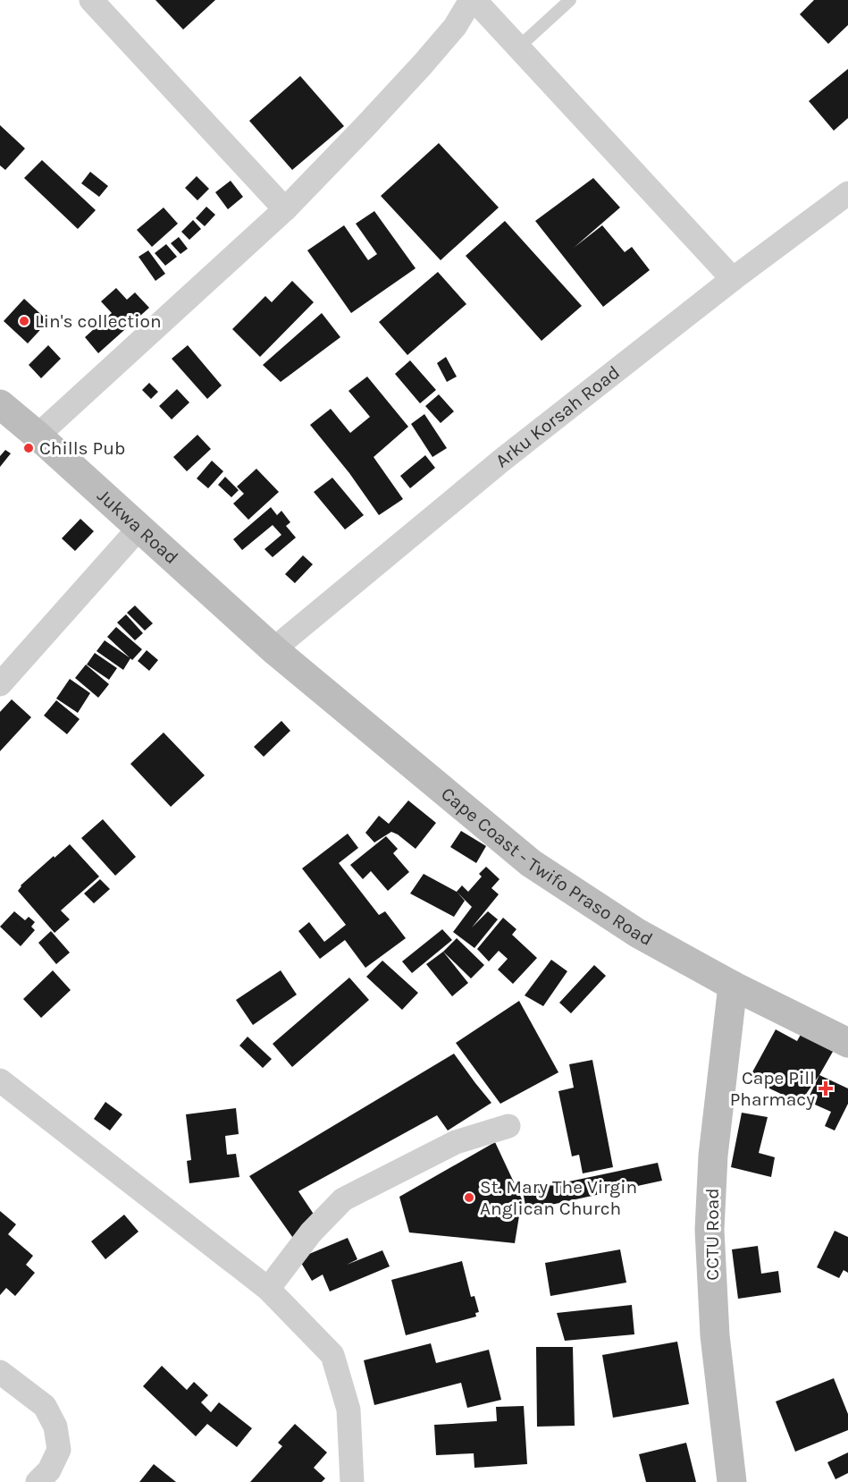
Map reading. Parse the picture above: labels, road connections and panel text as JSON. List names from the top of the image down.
{
  "streets": {
    "main road": ["Jukwa Road", "Cape Coast - Twifo Praso Road", "CCTU Road"],
    "street": ["Arku Korsah Road"]
  },
  "crossings": [
    ["Arku Korsah Road", "Jukwa Road"],
    ["Arku Korsah Road", "Cape Coast - Twifo Praso Road"],
    ["Jukwa Road", "Cape Coast - Twifo Praso Road"],
    ["Cape Coast - Twifo Praso Road", "CCTU Road"]
  ],
  "places": {
    "other": ["Lin's collection", "Chills Pub", "St. Mary The Virgin Anglican Church"],
    "health": ["Cape Pill Pharmacy"]
  }
}
